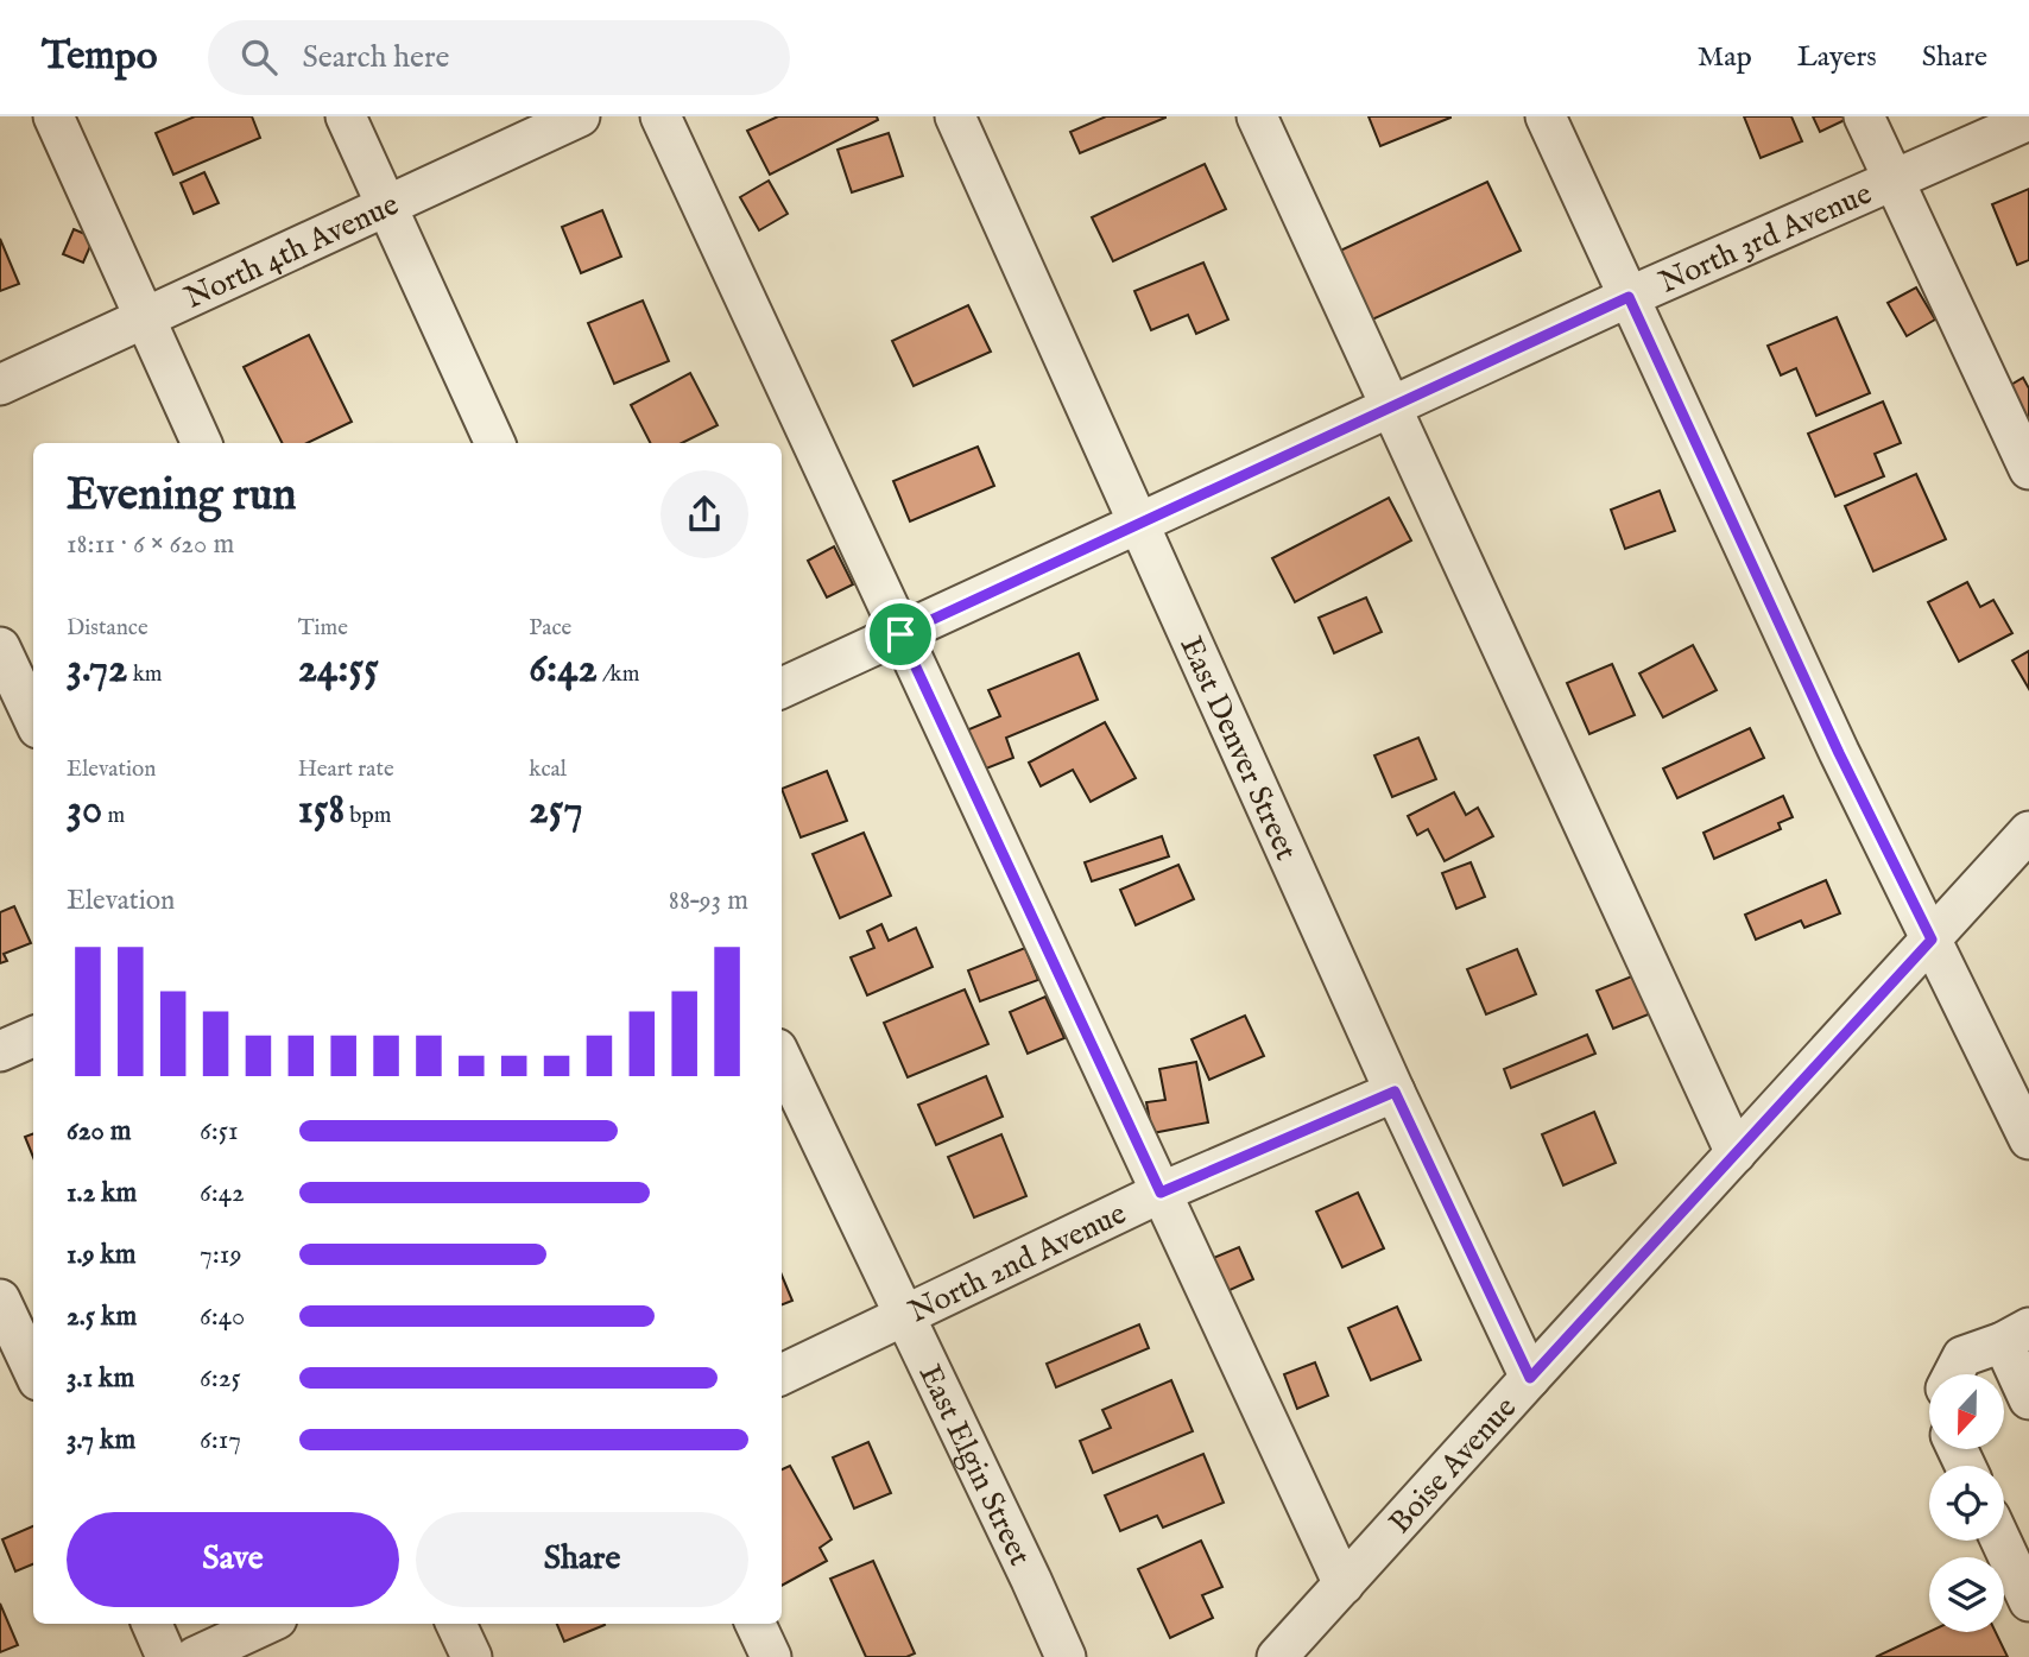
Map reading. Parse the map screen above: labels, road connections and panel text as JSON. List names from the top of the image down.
{
  "streets": {
    "street": [
      "North 3rd Avenue",
      "North 4th Avenue",
      "East Denver Street",
      "North 2nd Avenue",
      "East Elgin Street",
      "Boise Avenue"
    ]
  },
  "crossings": [
    ["North 3rd Avenue", "East Denver Street"],
    ["East Denver Street", "North 2nd Avenue"],
    ["East Denver Street", "Boise Avenue"],
    ["North 2nd Avenue", "East Elgin Street"]
  ],
  "north": "bottom",
  "page": {
    "header": "Tempo",
    "search": "Search here",
    "nav": ["Map", "Layers", "Share"],
    "heading": ["Evening run", "18:11 · 6 × 620 m"],
    "stats": [
      ["Distance", "3.72 km"],
      ["Time", "24:55"],
      ["Pace", "6:42 /km"],
      ["Elevation", "30 m"],
      ["Heart rate", "158 bpm"],
      ["kcal", "257"]
    ],
    "chart": ["Elevation", "88–93 m"],
    "list": [
      {
        "name": "620 m",
        "note": "6:51"
      },
      {
        "name": "1.2 km",
        "note": "6:42"
      },
      {
        "name": "1.9 km",
        "note": "7:19"
      },
      {
        "name": "2.5 km",
        "note": "6:40"
      },
      {
        "name": "3.1 km",
        "note": "6:25"
      },
      {
        "name": "3.7 km",
        "note": "6:17"
      }
    ],
    "buttons": ["Save", "Share"]
  }
}
